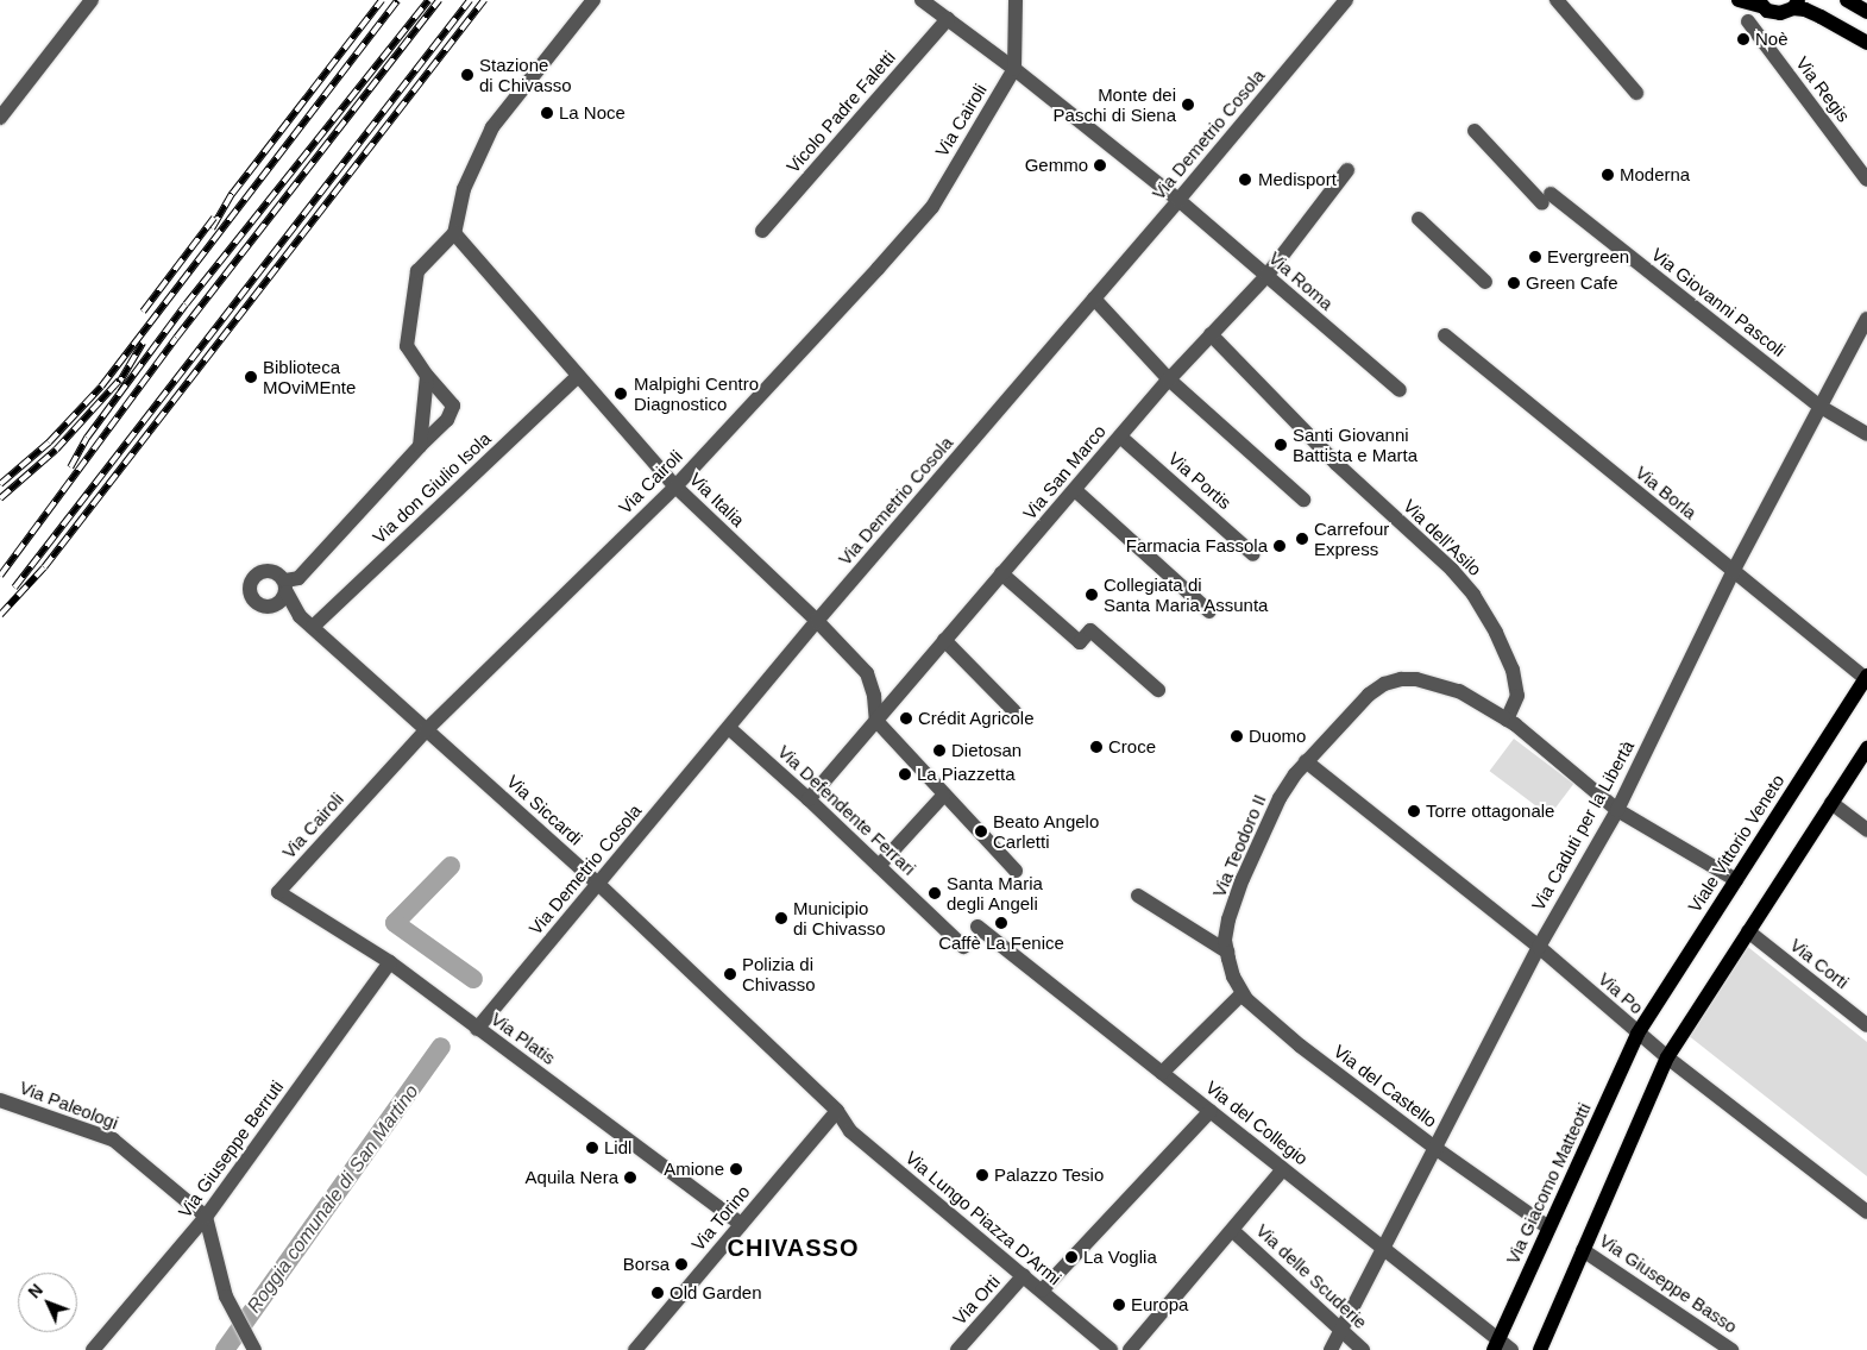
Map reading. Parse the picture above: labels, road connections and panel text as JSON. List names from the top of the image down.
{
  "streets": {
    "main road": ["Viale Vittorio Veneto", "Via Giacomo Matteotti"],
    "street": [
      "Via Regis",
      "Vicolo Padre Faletti",
      "Via Cairoli",
      "Via Demetrio Cosola",
      "Via Roma",
      "Via Giovanni Pascoli",
      "Via San Marco",
      "Via Portis",
      "Via don Giulio Isola",
      "Via Borla",
      "Via Italia",
      "Via dell'Asilo",
      "Via Siccardi",
      "Via Defendente Ferrari",
      "Via Caduti per la Libertà",
      "Via Teodoro II",
      "Via Corti",
      "Via Po",
      "Via Platis",
      "Via del Castello",
      "Via Paleologi",
      "Via del Collegio",
      "Via Giuseppe Berruti",
      "Via Torino",
      "Via Lungo Piazza D'Armi",
      "Via delle Scuderie",
      "Via Giuseppe Basso",
      "Via Orti"
    ]
  },
  "crossings": [
    ["Via Cairoli", "Via Roma"],
    ["Via Cairoli", "Via Italia"],
    ["Via Cairoli", "Via Siccardi"],
    ["Via Cairoli", "Via Platis"],
    ["Via Demetrio Cosola", "Via Roma"],
    ["Via Demetrio Cosola", "Via Italia"],
    ["Via Demetrio Cosola", "Via Siccardi"],
    ["Via Demetrio Cosola", "Via Defendente Ferrari"],
    ["Via Demetrio Cosola", "Via Platis"],
    ["Via Roma", "Via San Marco"],
    ["Via Giovanni Pascoli", "Via Caduti per la Libertà"],
    ["Via San Marco", "Via Portis"],
    ["Via San Marco", "Via Italia"],
    ["Via San Marco", "Via dell'Asilo"],
    ["Via San Marco", "Via Defendente Ferrari"],
    ["Via don Giulio Isola", "Via Italia"],
    ["Via don Giulio Isola", "Via Siccardi"],
    ["Via Borla", "Via Caduti per la Libertà"],
    ["Via Borla", "Viale Vittorio Veneto"],
    ["Via dell'Asilo", "Via Teodoro II"],
    ["Via Siccardi", "Via Torino"],
    ["Via Siccardi", "Via Lungo Piazza D'Armi"],
    ["Via Caduti per la Libertà", "Via Teodoro II"],
    ["Via Caduti per la Libertà", "Via Po"],
    ["Via Caduti per la Libertà", "Via del Castello"],
    ["Via Caduti per la Libertà", "Via del Collegio"],
    ["Via Caduti per la Libertà", "Via delle Scuderie"],
    ["Viale Vittorio Veneto", "Via Teodoro II"],
    ["Viale Vittorio Veneto", "Via Po"],
    ["Viale Vittorio Veneto", "Via Giacomo Matteotti"],
    ["Via Teodoro II", "Via Po"],
    ["Via Teodoro II", "Via del Castello"],
    ["Via Po", "Via Giacomo Matteotti"],
    ["Via Platis", "Via Giuseppe Berruti"],
    ["Via Platis", "Via Torino"],
    ["Via del Castello", "Via Giacomo Matteotti"],
    ["Via Paleologi", "Via Giuseppe Berruti"],
    ["Via del Collegio", "Via Giacomo Matteotti"],
    ["Via Torino", "Via Lungo Piazza D'Armi"],
    ["Via Lungo Piazza D'Armi", "Via Orti"]
  ],
  "districts": ["CHIVASSO"],
  "water": ["Roggia comunale di San Martino"],
  "places": [
    "Noè",
    "Stazione di Chivasso",
    "Monte dei Paschi di Siena",
    "La Noce",
    "Gemmo",
    "Moderna",
    "Medisport",
    "Evergreen",
    "Green Cafe",
    "Biblioteca MOviMEnte",
    "Malpighi Centro Diagnostico",
    "Santi Giovanni Battista e Marta",
    "Carrefour Express",
    "Farmacia Fassola",
    "Collegiata di Santa Maria Assunta",
    "Crédit Agricole",
    "Duomo",
    "Croce",
    "Dietosan",
    "La Piazzetta",
    "Torre ottagonale",
    "Beato Angelo Carletti",
    "Santa Maria degli Angeli",
    "Municipio di Chivasso",
    "Caffè La Fenice",
    "Polizia di Chivasso",
    "Lidl",
    "Amione",
    "Palazzo Tesio",
    "Aquila Nera",
    "La Voglia",
    "Borsa",
    "Old Garden",
    "Europa"
  ],
  "north": "top left"
}
